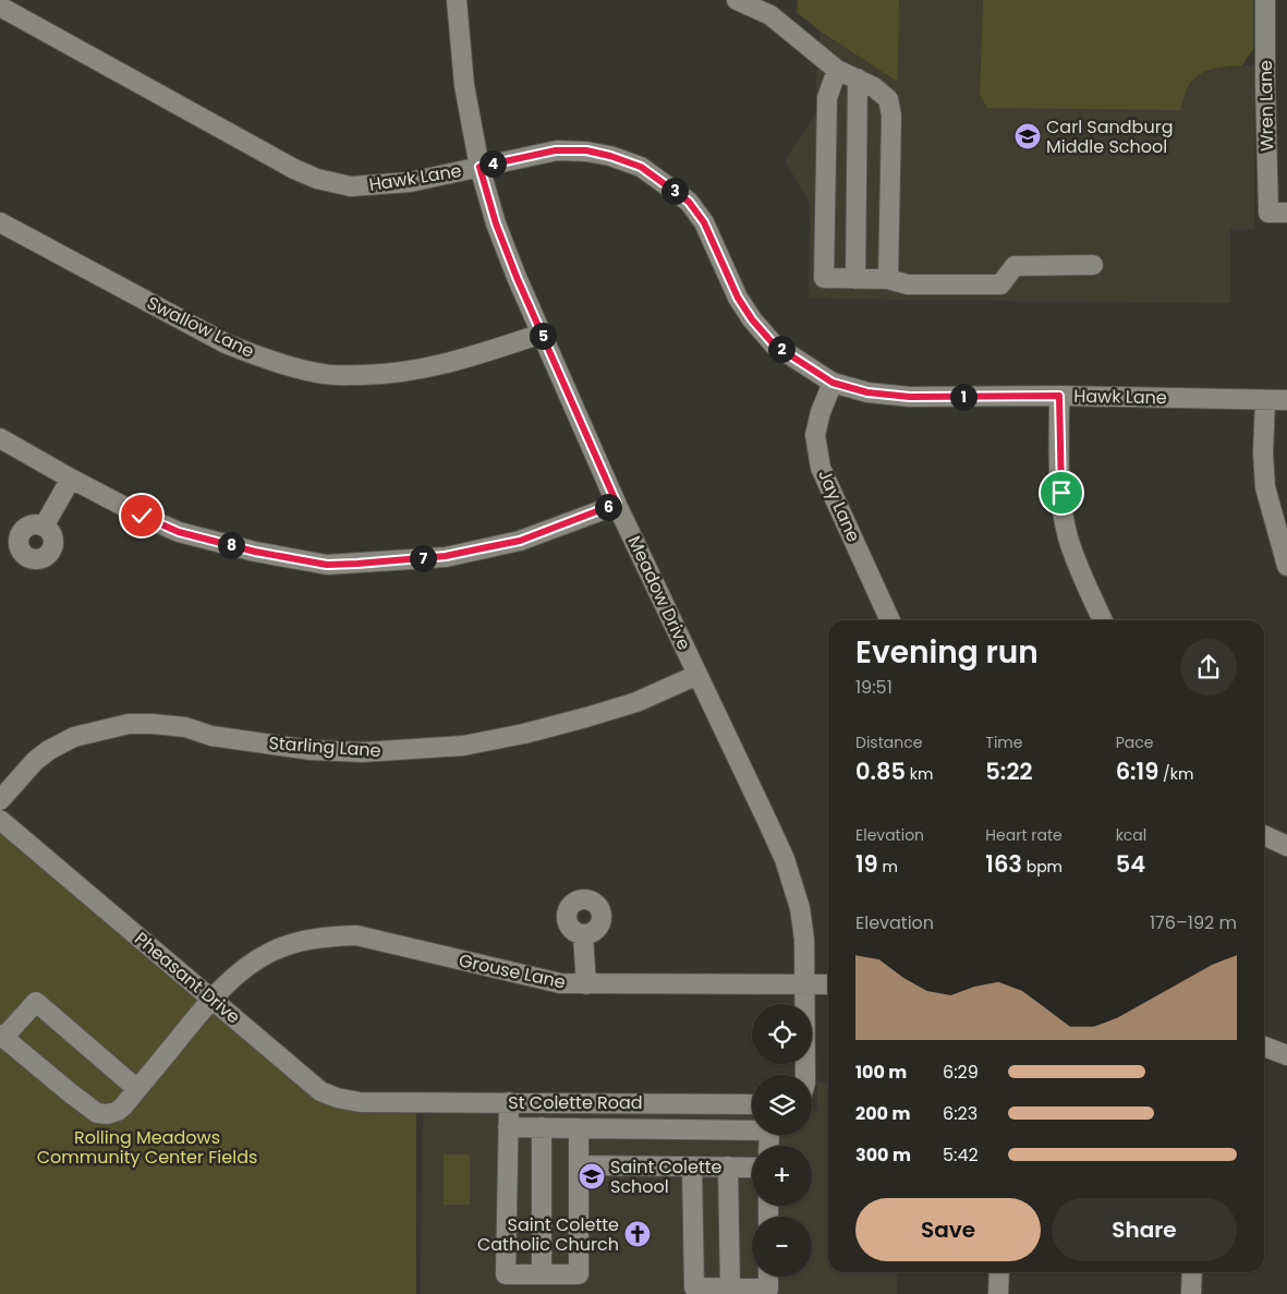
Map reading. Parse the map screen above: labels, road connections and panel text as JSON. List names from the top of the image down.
{
  "streets": {
    "street": [
      "Wren Lane",
      "Hawk Lane",
      "Swallow Lane",
      "Jay Lane",
      "Meadow Drive",
      "Starling Lane",
      "Grouse Lane",
      "Pheasant Drive",
      "St Colette Road"
    ]
  },
  "crossings": [
    ["Hawk Lane", "Jay Lane"],
    ["Hawk Lane", "Meadow Drive"],
    ["Swallow Lane", "Meadow Drive"],
    ["Meadow Drive", "Starling Lane"],
    ["Meadow Drive", "Grouse Lane"],
    ["Grouse Lane", "Pheasant Drive"],
    ["Pheasant Drive", "St Colette Road"]
  ],
  "parks": ["Rolling Meadows Community Center Fields"],
  "places": {
    "school or university": ["Carl Sandburg Middle School", "Saint Colette School"],
    "church": ["Saint Colette Catholic Church"]
  },
  "page": {
    "pins": [
      "4",
      "3",
      "5",
      "2",
      "1",
      "6",
      "8",
      "7"
    ],
    "heading": ["Evening run", "19:51"],
    "stats": [
      ["Distance", "0.85 km"],
      ["Time", "5:22"],
      ["Pace", "6:19 /km"],
      ["Elevation", "19 m"],
      ["Heart rate", "163 bpm"],
      ["kcal", "54"]
    ],
    "chart": ["Elevation", "176–192 m"],
    "map_buttons": ["+", "−"],
    "list": [
      {
        "name": "100 m",
        "note": "6:29"
      },
      {
        "name": "200 m",
        "note": "6:23"
      },
      {
        "name": "300 m",
        "note": "5:42"
      }
    ],
    "buttons": ["Save", "Share"]
  }
}
